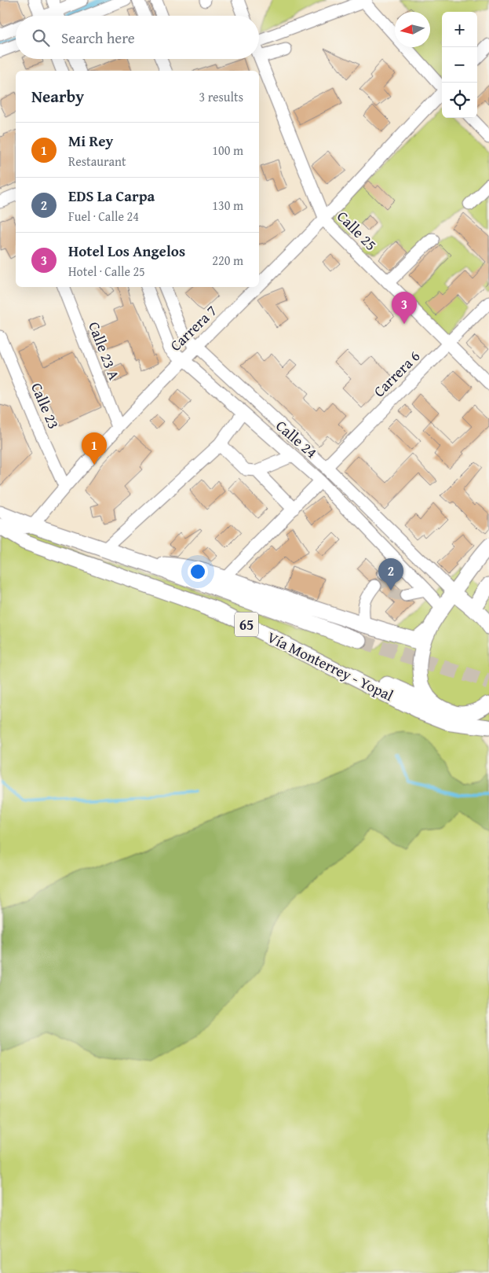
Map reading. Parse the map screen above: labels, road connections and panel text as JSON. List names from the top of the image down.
{
  "streets": {
    "main road": ["65", "Vía Monterrey - Yopal"],
    "street": [
      "Calle 25",
      "Carrera 7",
      "Calle 23 A",
      "Carrera 6",
      "Calle 23",
      "Calle 24"
    ]
  },
  "crossings": [
    ["Calle 25", "Carrera 7"],
    ["Calle 25", "Carrera 6"],
    ["Carrera 7", "Calle 23 A"],
    ["Carrera 7", "Calle 23"],
    ["Carrera 7", "Calle 24"],
    ["Carrera 7", "Vía Monterrey - Yopal"],
    ["Carrera 6", "Calle 24"]
  ],
  "north": "left",
  "page": {
    "map_buttons": ["+", "−"],
    "search": "Search here",
    "heading": ["Nearby", "3 results"],
    "list": [
      {
        "mark": "1",
        "name": "Mi Rey",
        "note": "Restaurant",
        "value": "100 m"
      },
      {
        "mark": "2",
        "name": "EDS La Carpa",
        "note": "Fuel · Calle 24",
        "value": "130 m"
      },
      {
        "mark": "3",
        "name": "Hotel Los Angelos",
        "note": "Hotel · Calle 25",
        "value": "220 m"
      }
    ],
    "pins": ["3", "1", "2"]
  }
}
